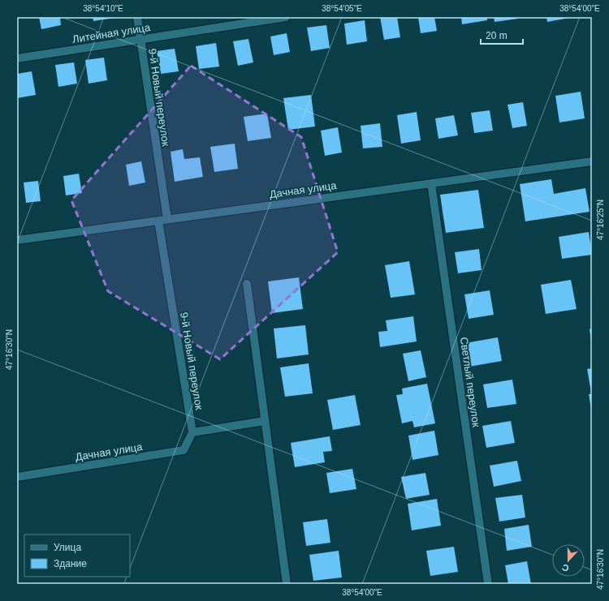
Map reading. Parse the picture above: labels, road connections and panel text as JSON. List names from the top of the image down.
{
  "streets": {
    "street": [
      "Литейная улица",
      "9-й Новый переулок",
      "Дачная улица",
      "Светлый переулок"
    ]
  },
  "crossings": [
    ["Литейная улица", "9-й Новый переулок"],
    ["9-й Новый переулок", "Дачная улица"],
    ["Дачная улица", "Светлый переулок"]
  ],
  "legend": ["Улица", "Здание"],
  "scale_bar": "20 m",
  "north": "bottom",
  "coordinates": [
    "38°54'10\"E",
    "38°54'05\"E",
    "38°54'00\"E",
    "47°16'25\"N",
    "47°16'30\"N"
  ]
}
